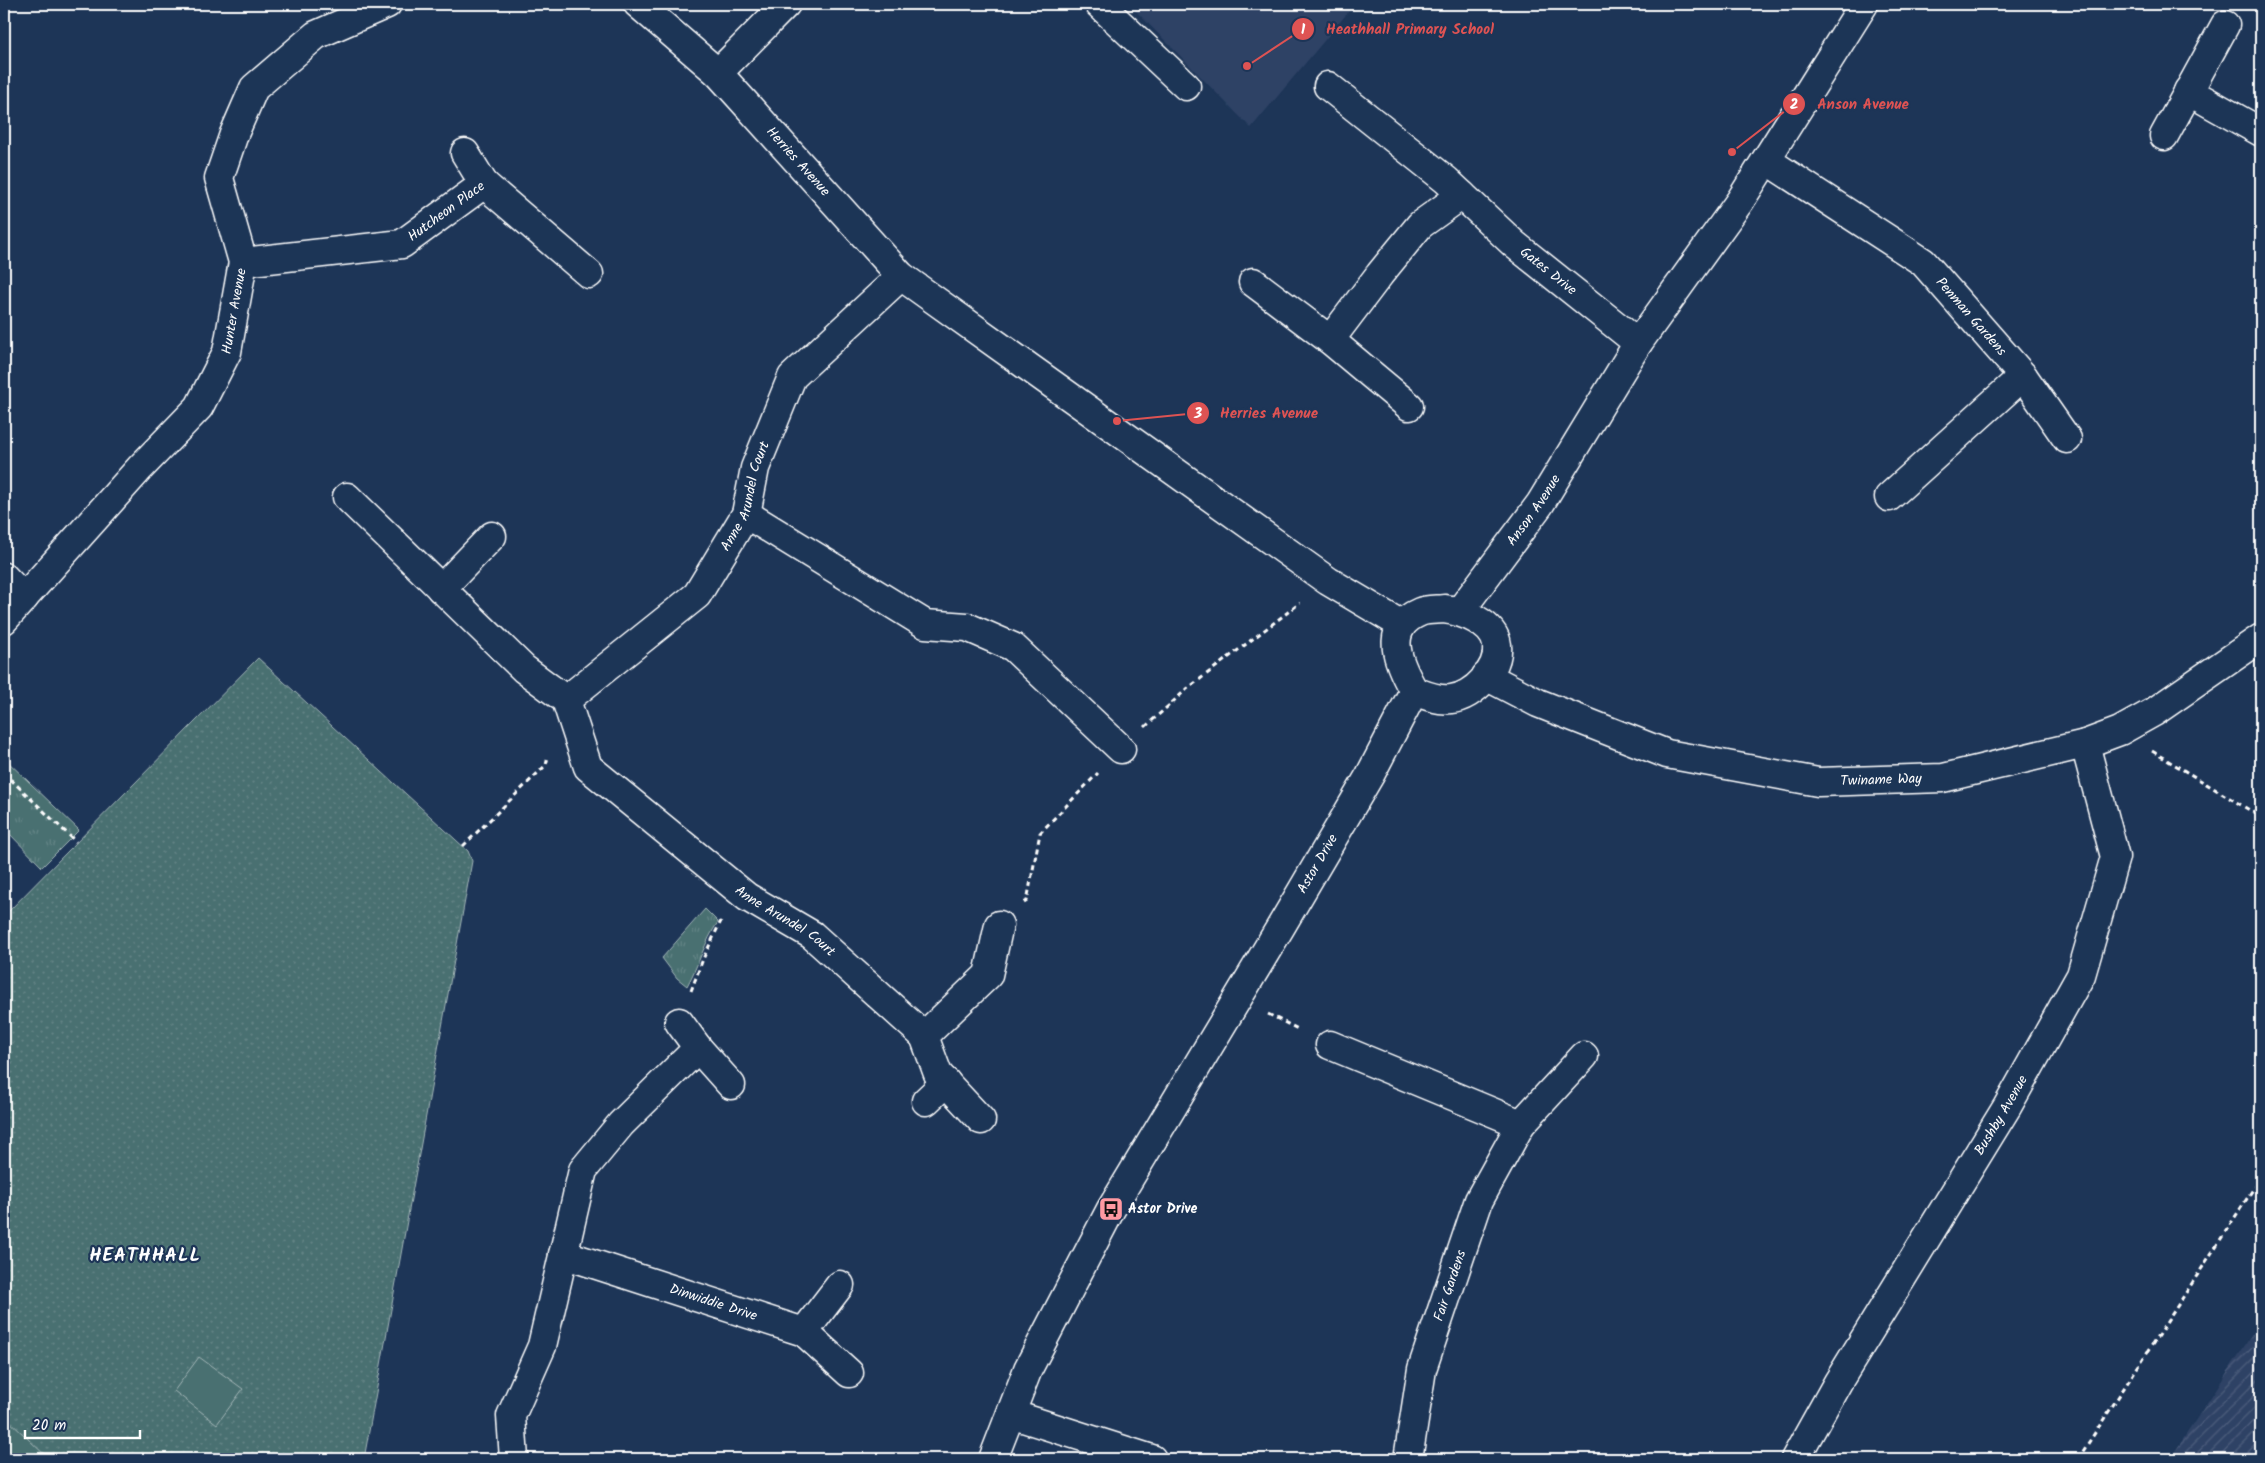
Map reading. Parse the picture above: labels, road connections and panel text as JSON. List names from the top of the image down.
{
  "streets": {
    "street": [
      "Herries Avenue",
      "Hutcheon Place",
      "Gates Drive",
      "Hunter Avenue",
      "Penman Gardens",
      "Anne Arundel Court",
      "Anson Avenue",
      "Twiname Way",
      "Astor Drive",
      "Bushby Avenue",
      "Fair Gardens",
      "Dinwiddie Drive"
    ]
  },
  "crossings": [
    ["Herries Avenue", "Anne Arundel Court"],
    ["Herries Avenue", "Anson Avenue"],
    ["Herries Avenue", "Twiname Way"],
    ["Herries Avenue", "Astor Drive"],
    ["Hutcheon Place", "Hunter Avenue"],
    ["Gates Drive", "Anson Avenue"],
    ["Penman Gardens", "Anson Avenue"],
    ["Anson Avenue", "Twiname Way"],
    ["Anson Avenue", "Astor Drive"],
    ["Twiname Way", "Astor Drive"],
    ["Twiname Way", "Bushby Avenue"]
  ],
  "districts": ["HEATHHALL"],
  "places": {
    "other": ["Heathhall Primary School", "Anson Avenue", "Herries Avenue"],
    "bus stop": ["Astor Drive"]
  },
  "scale_bar": "20 m"
}
